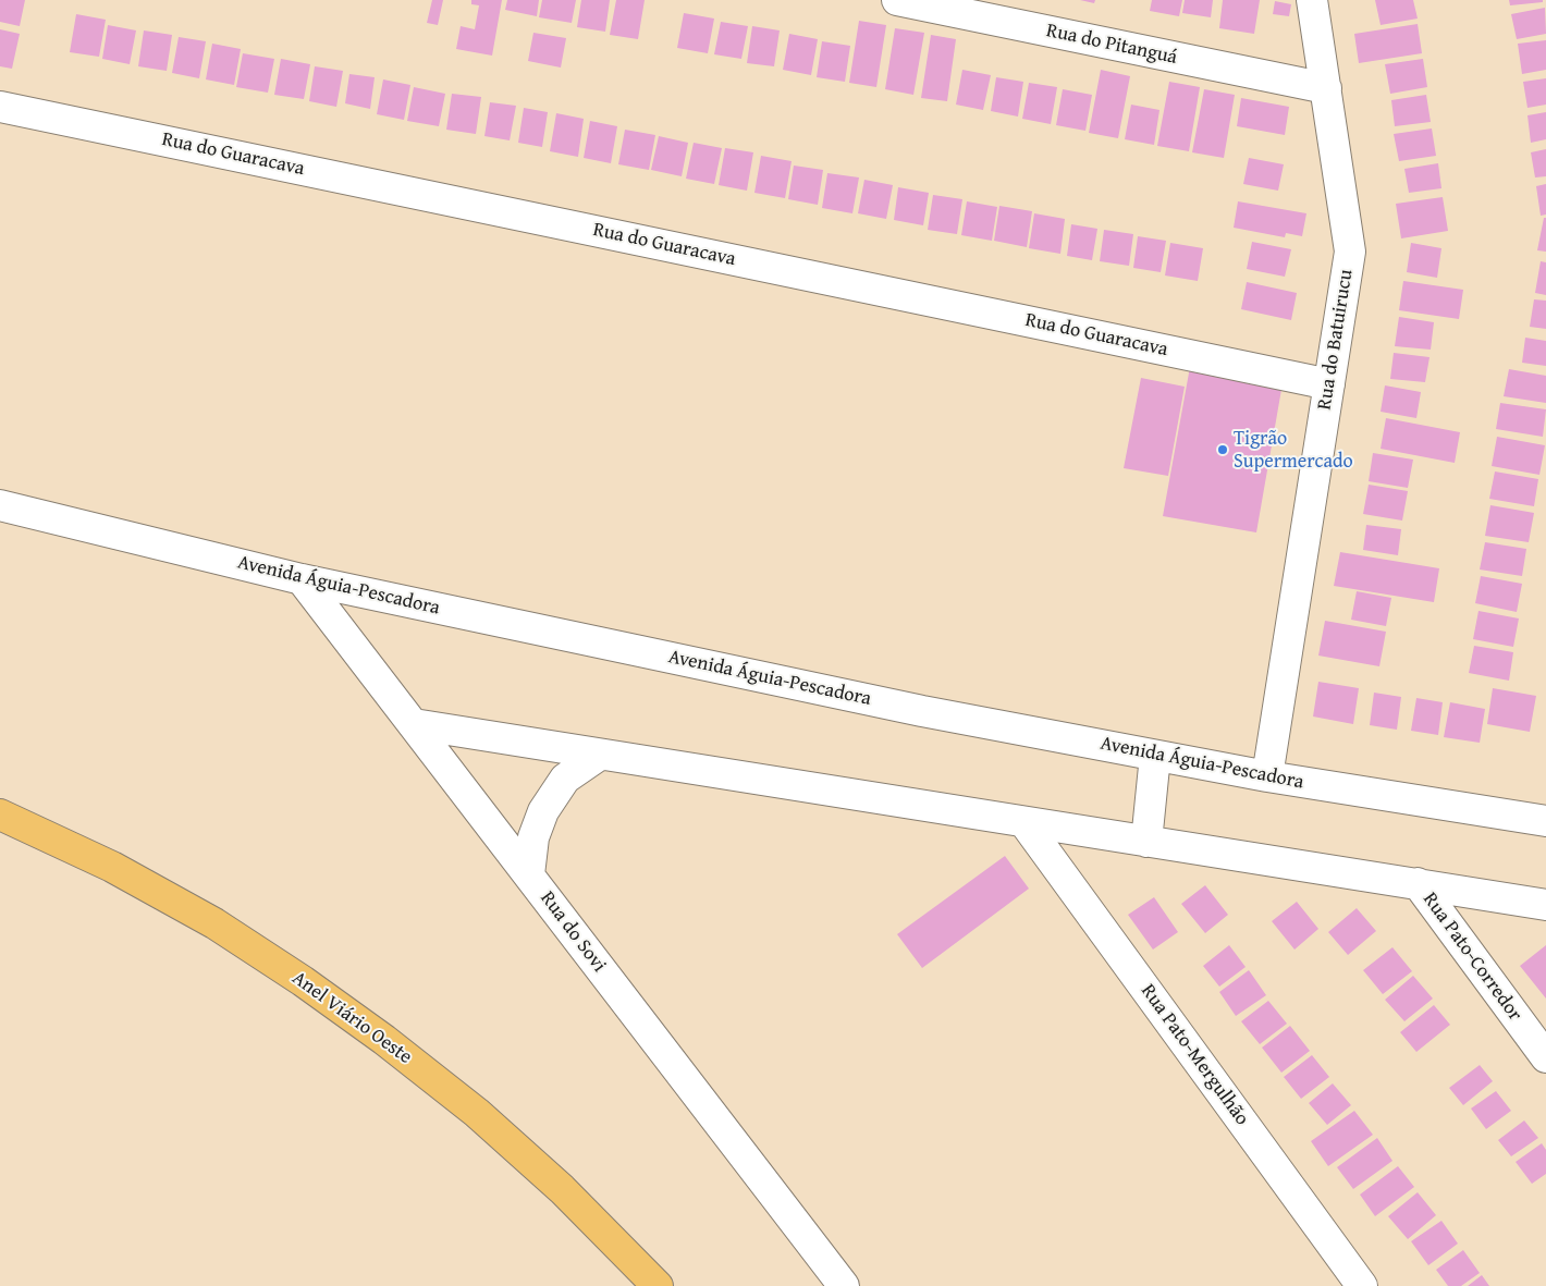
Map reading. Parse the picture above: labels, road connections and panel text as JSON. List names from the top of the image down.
{
  "streets": {
    "main road": ["Anel Viário Oeste"],
    "street": [
      "Rua do Pitanguá",
      "Rua do Guaracava",
      "Rua do Batuirucu",
      "Avenida Águia-Pescadora",
      "Rua do Sovi",
      "Rua Pato-Corredor",
      "Rua Pato-Mergulhão"
    ]
  },
  "crossings": [
    ["Rua do Pitanguá", "Rua do Batuirucu"],
    ["Rua do Guaracava", "Rua do Batuirucu"],
    ["Rua do Batuirucu", "Avenida Águia-Pescadora"],
    ["Avenida Águia-Pescadora", "Rua do Sovi"]
  ],
  "places": ["Tigrão Supermercado"]
}
